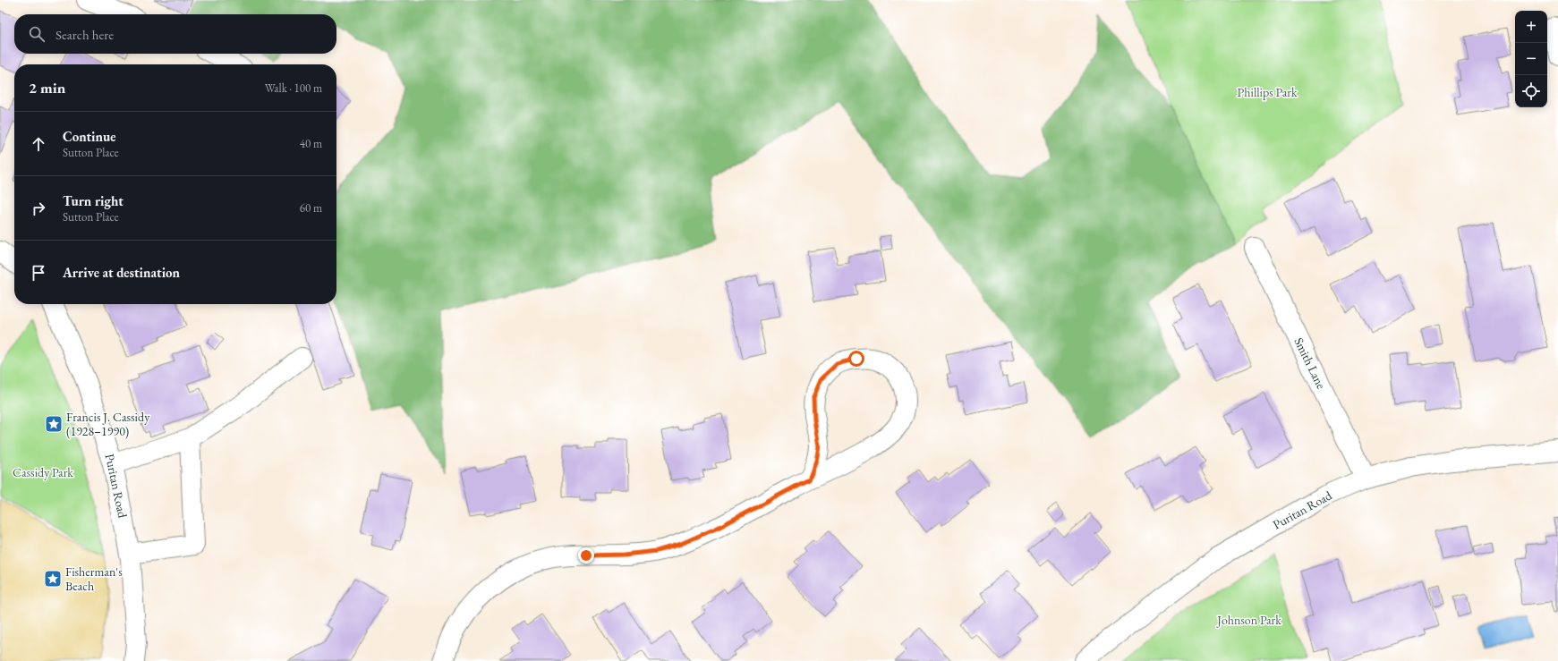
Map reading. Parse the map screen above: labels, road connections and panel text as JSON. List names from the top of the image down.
{
  "streets": {
    "street": ["Smith Lane", "Puritan Road"]
  },
  "crossings": [
    ["Smith Lane", "Puritan Road"]
  ],
  "parks": ["Phillips Park", "Cassidy Park", "Johnson Park"],
  "places": {
    "place": ["Francis J. Cassidy (1928–1990)", "Fisherman's Beach"]
  },
  "page": {
    "map_buttons": ["+", "−"],
    "search": "Search here",
    "heading": ["2 min", "Walk · 100 m"],
    "list": [
      ["Continue", "Sutton Place", "40 m"],
      ["Turn right", "Sutton Place", "60 m"],
      "Arrive at destination"
    ]
  }
}
